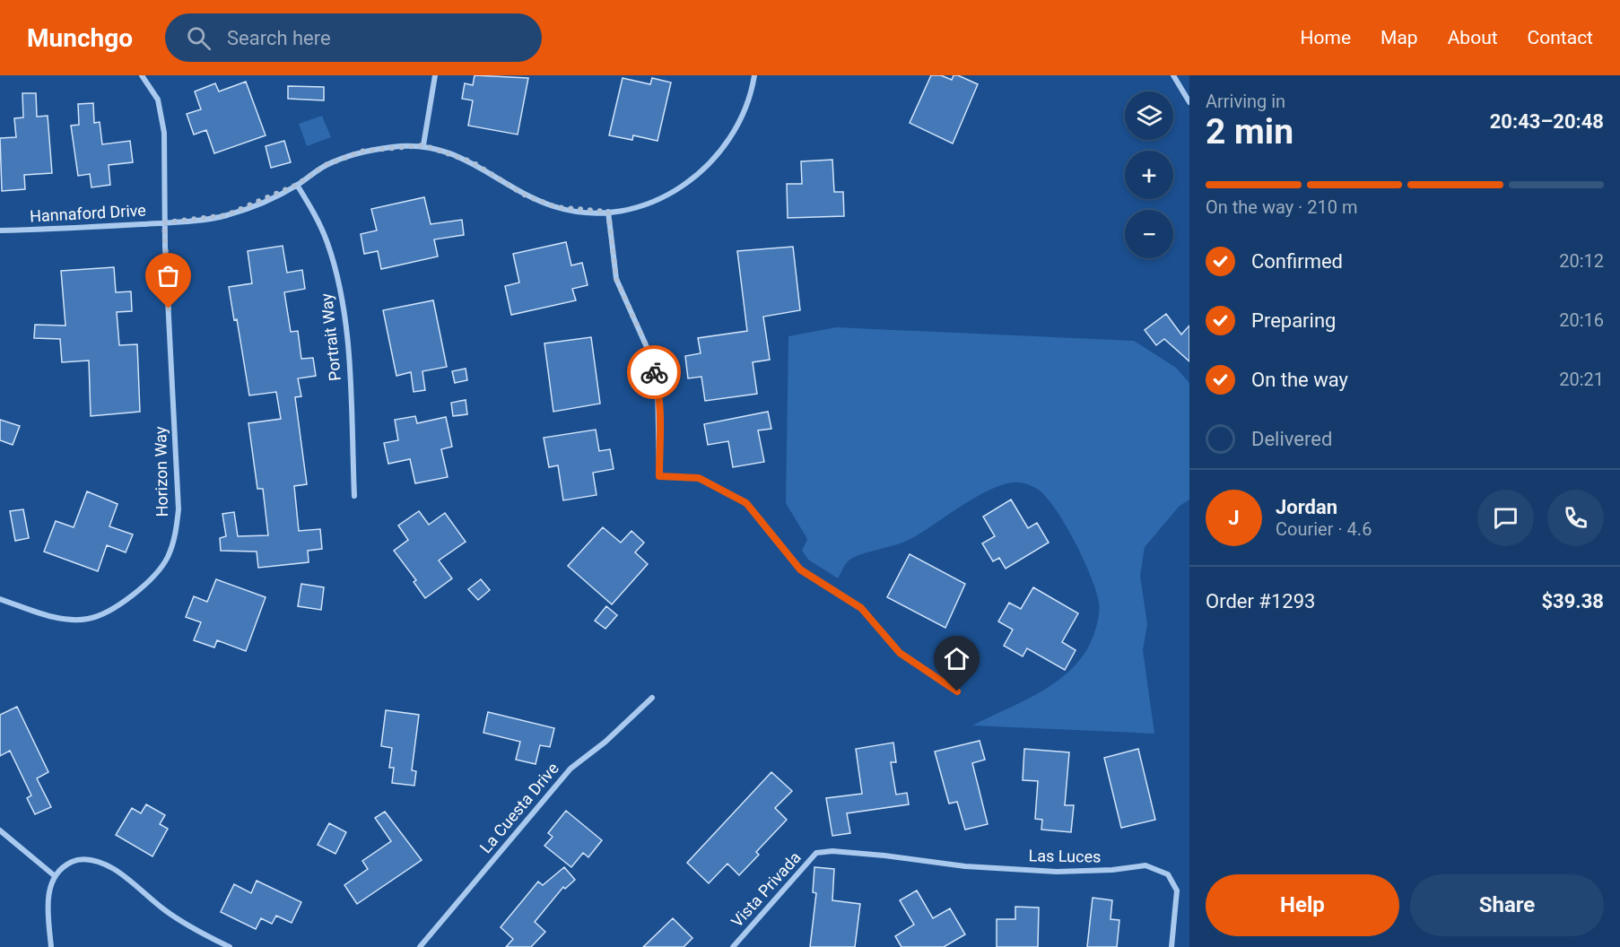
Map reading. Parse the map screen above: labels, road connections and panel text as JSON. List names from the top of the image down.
{
  "streets": {
    "street": [
      "Hannaford Drive",
      "Portrait Way",
      "Horizon Way",
      "La Cuesta Drive",
      "Las Luces",
      "Vista Privada"
    ]
  },
  "crossings": [
    ["Hannaford Drive", "Portrait Way"],
    ["Hannaford Drive", "Horizon Way"],
    ["Las Luces", "Vista Privada"]
  ],
  "page": {
    "header": "Munchgo",
    "search": "Search here",
    "nav": [
      "Home",
      "Map",
      "About",
      "Contact"
    ],
    "heading": ["2 min", "Arriving in", "20:43–20:48"],
    "panel": [
      "Jordan",
      "Courier · 4.6",
      "Order #1293",
      "$39.38"
    ],
    "map_buttons": ["+", "−"],
    "bar": "On the way · 210 m",
    "list": [
      ["Confirmed", "20:12"],
      ["Preparing", "20:16"],
      ["On the way", "20:21"],
      "Delivered"
    ],
    "round": "J",
    "buttons": ["Help", "Share"]
  }
}
